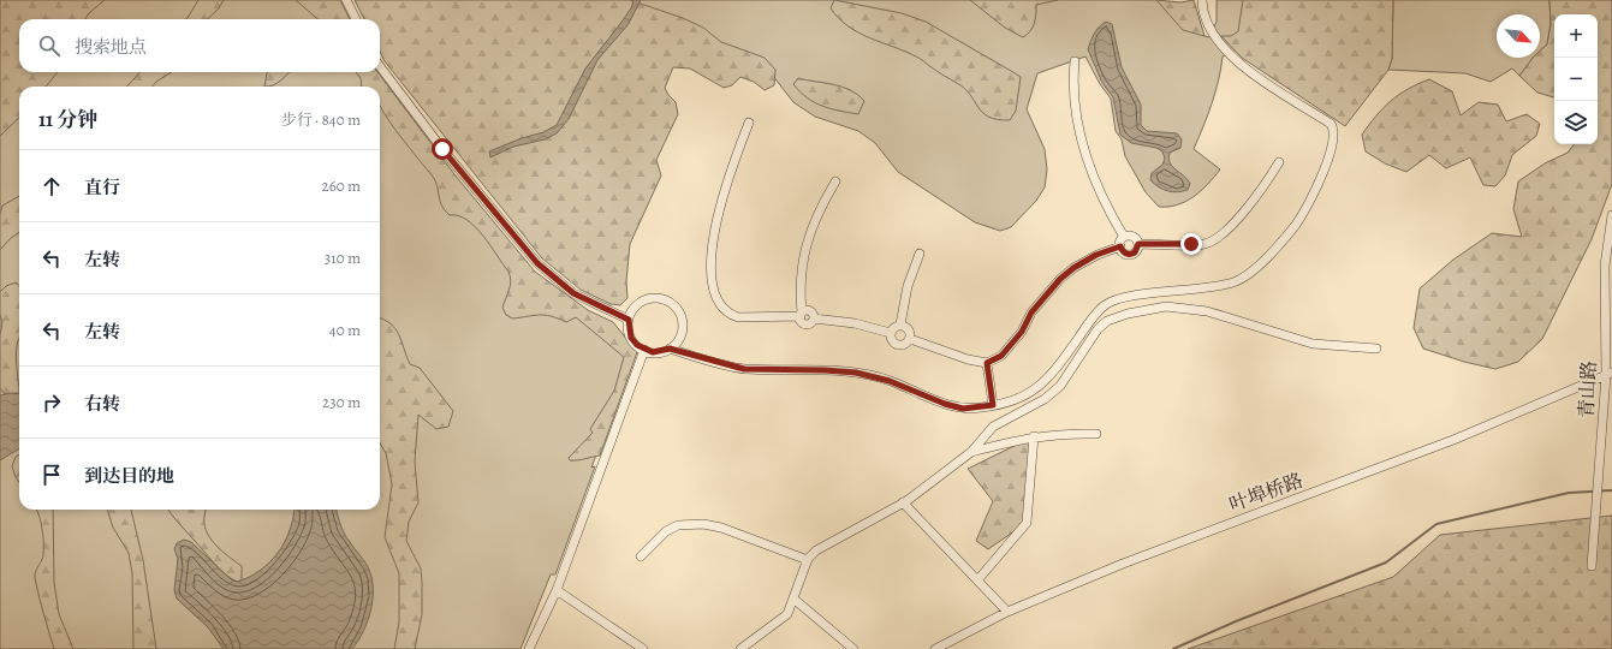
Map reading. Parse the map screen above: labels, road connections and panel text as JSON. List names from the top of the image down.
{
  "streets": {
    "street": ["青山路", "叶埠桥路"]
  },
  "crossings": [
    ["青山路", "叶埠桥路"]
  ],
  "north": "bottom right",
  "page": {
    "map_buttons": ["+", "−"],
    "search": "搜索地点",
    "heading": ["11 分钟", "步行 · 840 m"],
    "list": [
      ["直行", "260 m"],
      ["左转", "310 m"],
      ["左转", "40 m"],
      ["右转", "230 m"],
      "到达目的地"
    ]
  }
}
